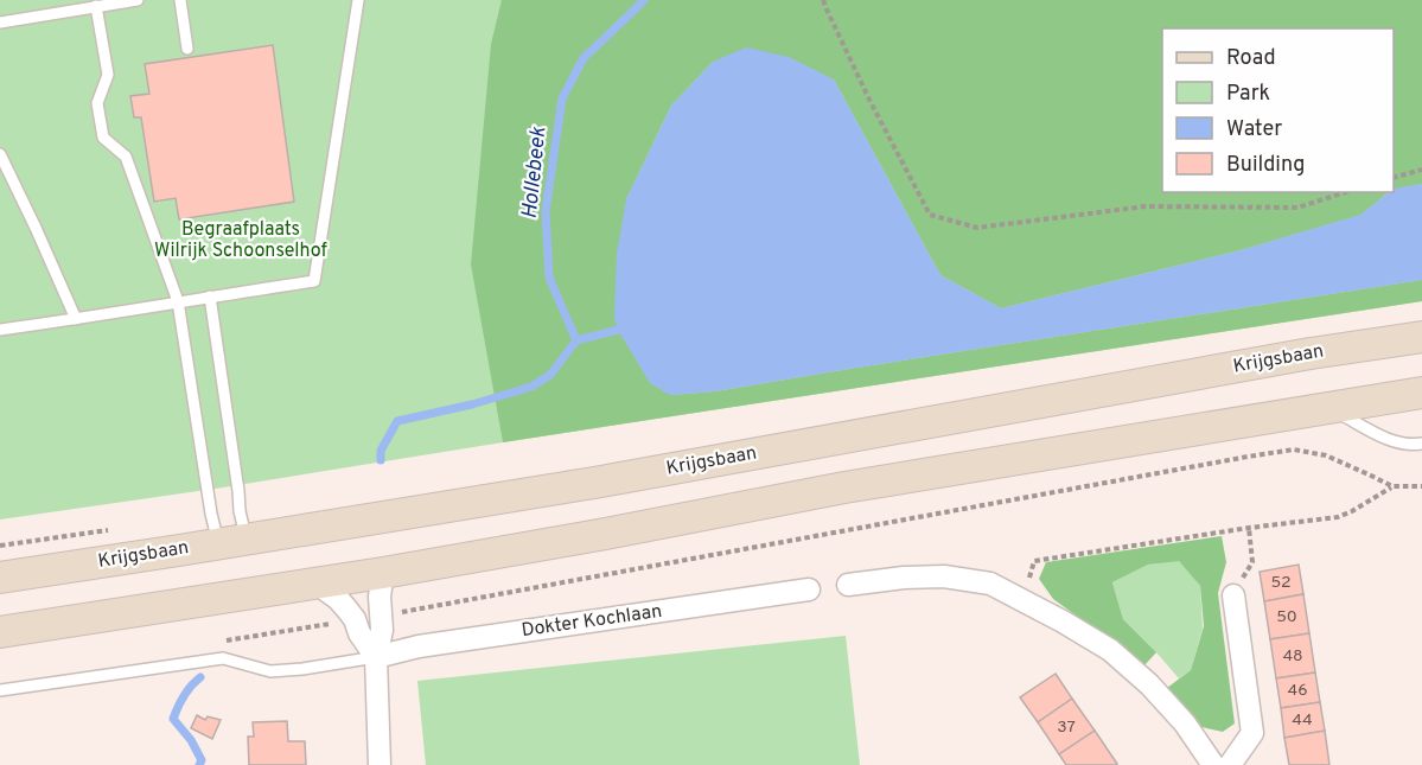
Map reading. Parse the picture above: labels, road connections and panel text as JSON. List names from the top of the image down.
{
  "streets": {
    "main road": ["Krijgsbaan"],
    "street": ["Dokter Kochlaan"]
  },
  "water": ["Hollebeek"],
  "parks": ["Begraafplaats Wilrijk Schoonselhof"],
  "house_numbers": [
    "52",
    "50",
    "48",
    "46",
    "44",
    "37"
  ],
  "legend": [
    "Road",
    "Park",
    "Water",
    "Building"
  ]
}
